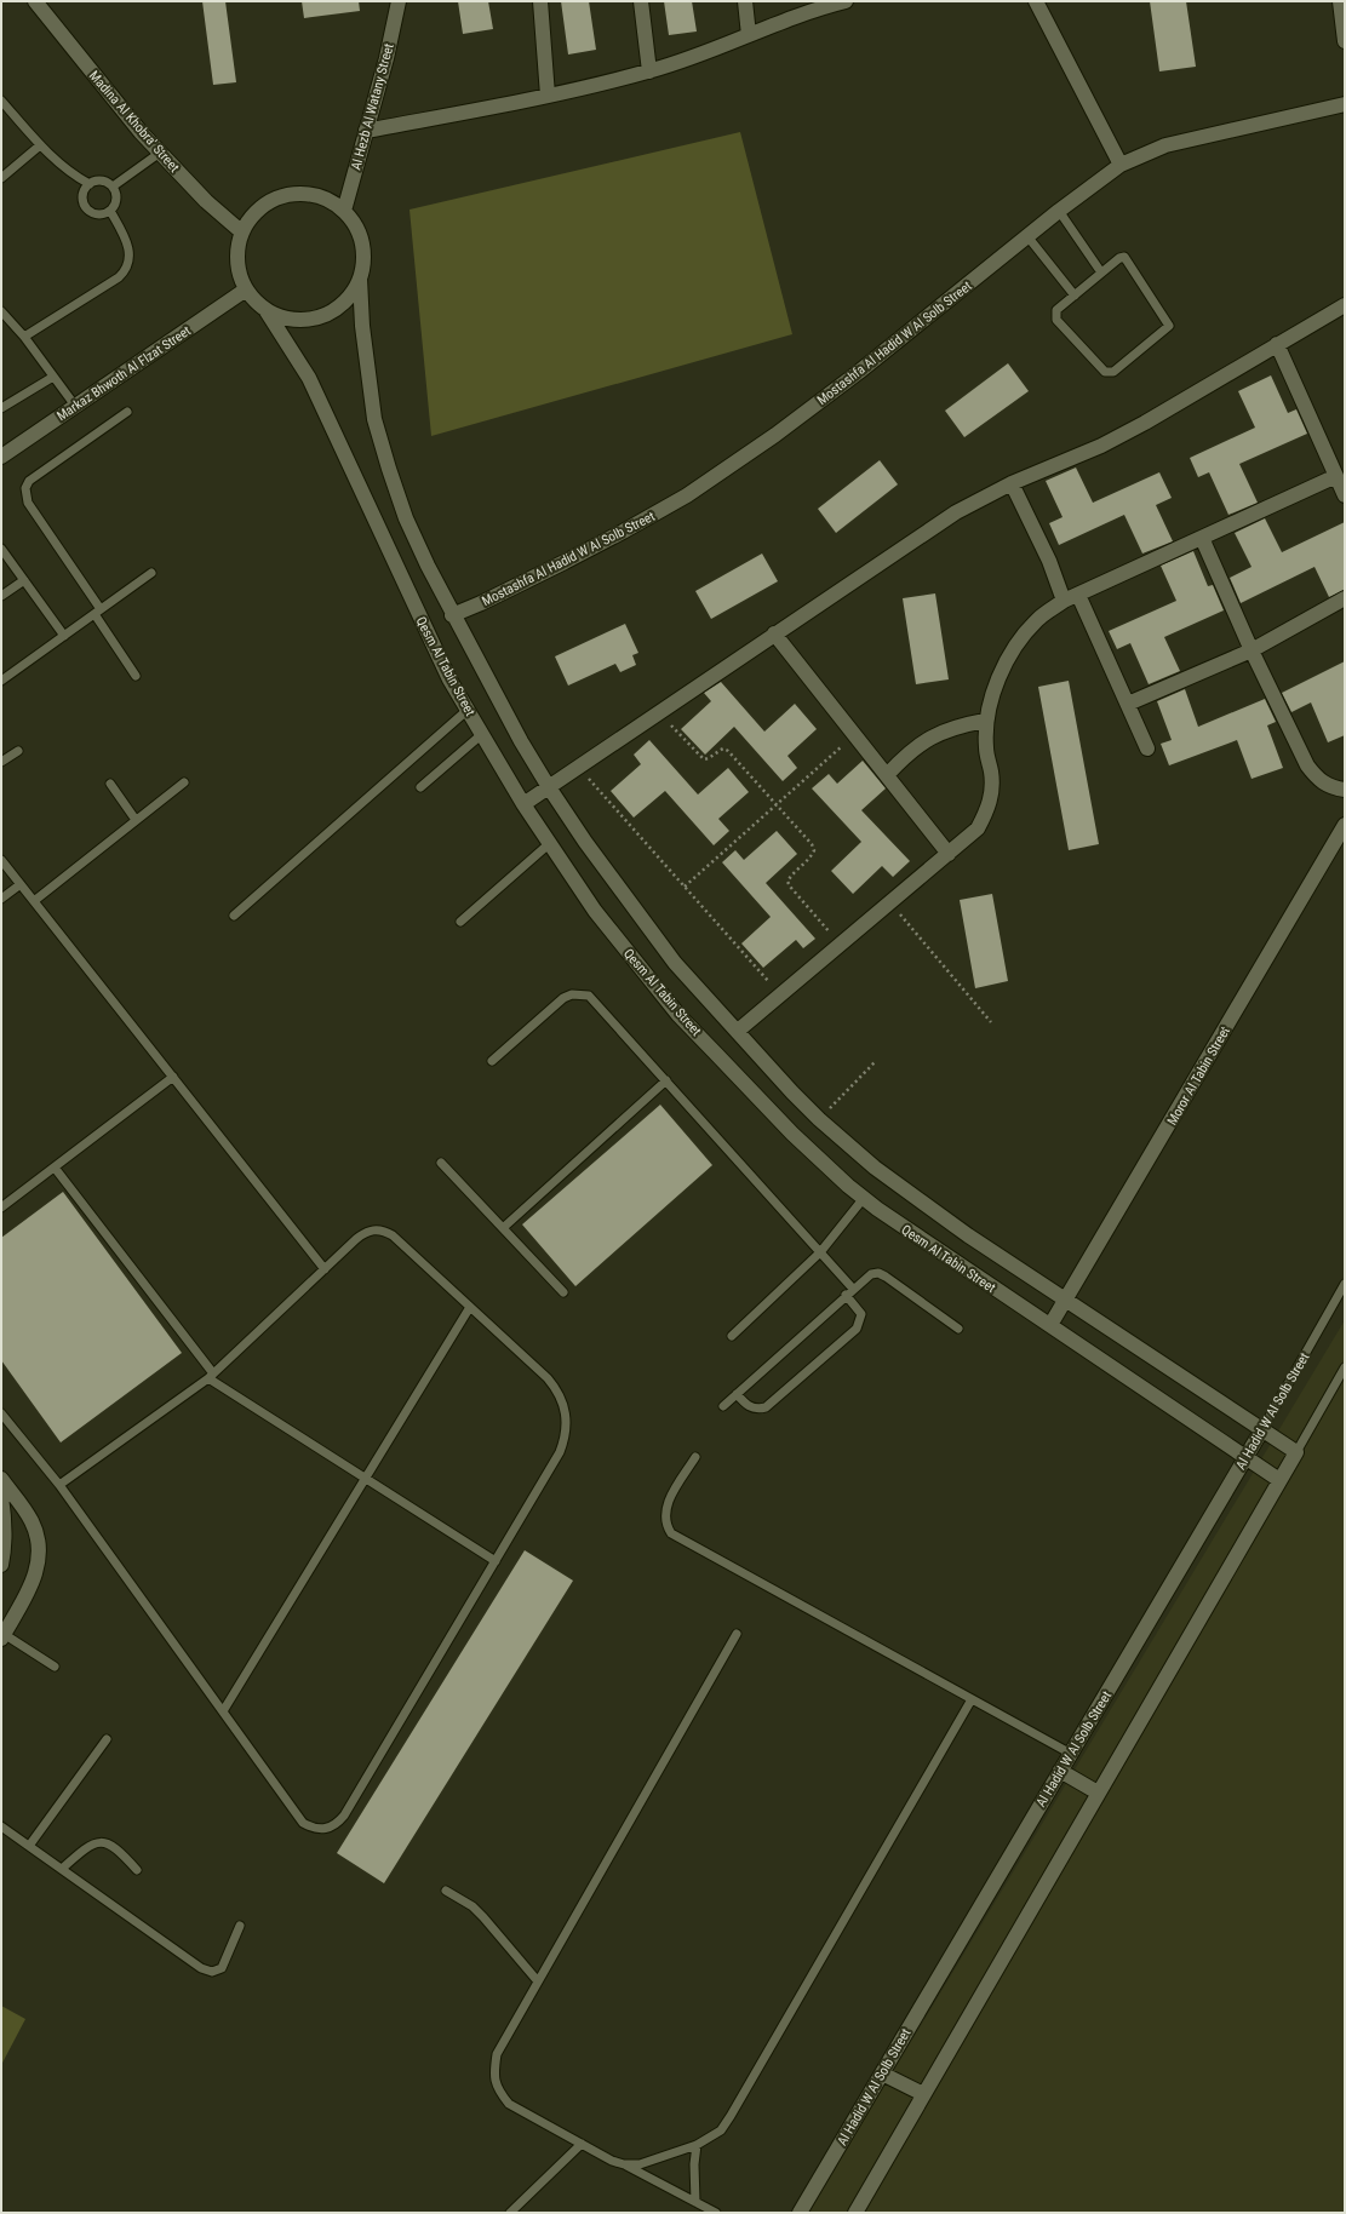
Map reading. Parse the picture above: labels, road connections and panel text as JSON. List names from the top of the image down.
{
  "streets": {
    "street": [
      "Al Hezb Al Watany Street",
      "Madina Al Khobra' Street",
      "Mostashfa Al Hadid W Al Solb Street",
      "Markaz Bhwoth Al Flzat Street",
      "Qesm Al Tabin Street",
      "Moror Al Tabin Street",
      "Al Hadid W Al Solb Street"
    ]
  },
  "crossings": [
    ["Al Hezb Al Watany Street", "Madina Al Khobra' Street"],
    ["Al Hezb Al Watany Street", "Markaz Bhwoth Al Flzat Street"],
    ["Al Hezb Al Watany Street", "Qesm Al Tabin Street"],
    ["Madina Al Khobra' Street", "Markaz Bhwoth Al Flzat Street"],
    ["Madina Al Khobra' Street", "Qesm Al Tabin Street"],
    ["Markaz Bhwoth Al Flzat Street", "Qesm Al Tabin Street"],
    ["Qesm Al Tabin Street", "Moror Al Tabin Street"],
    ["Qesm Al Tabin Street", "Al Hadid W Al Solb Street"]
  ]
}
